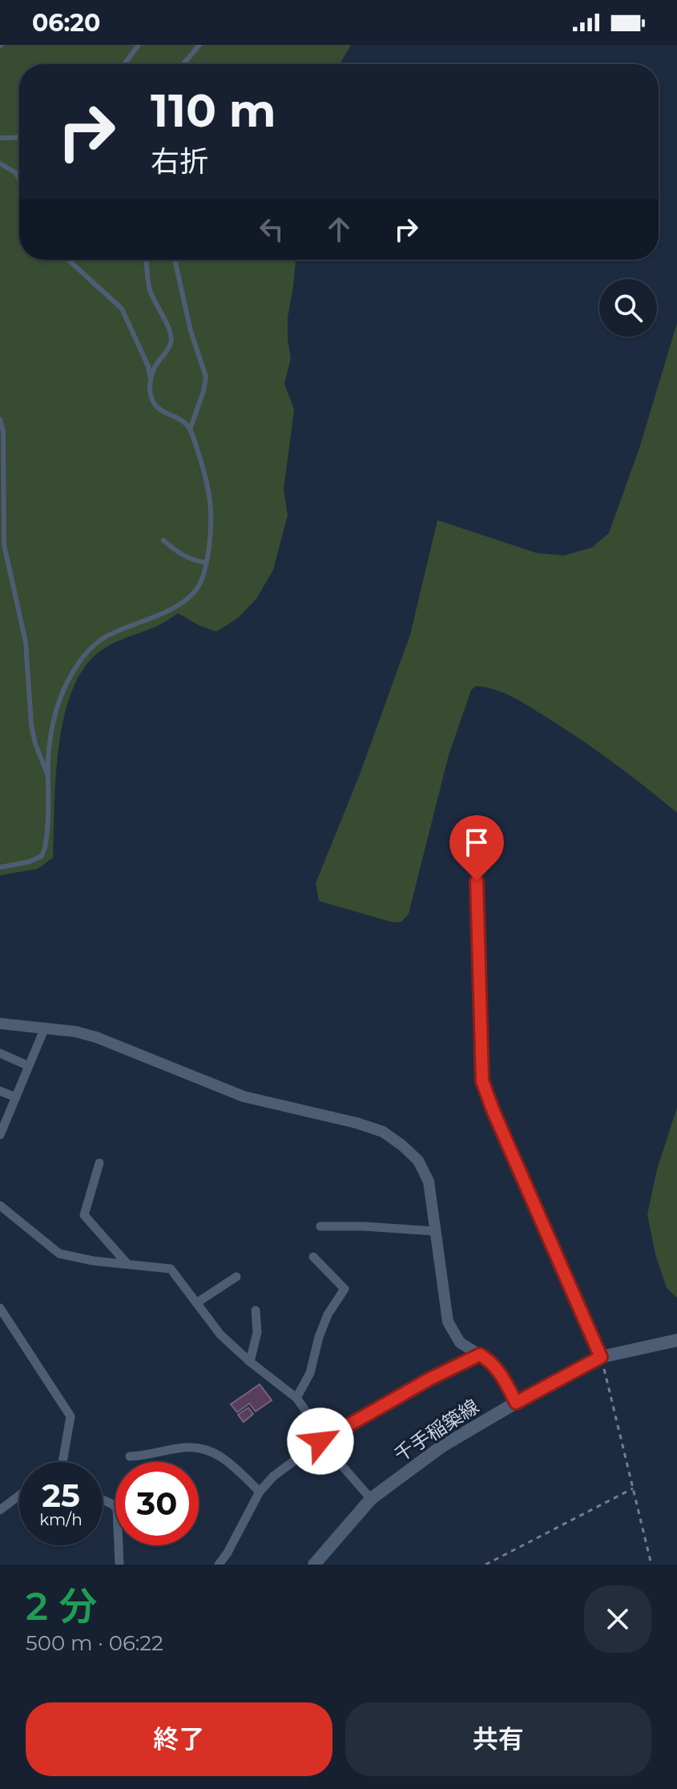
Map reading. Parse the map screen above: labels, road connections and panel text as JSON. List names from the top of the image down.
{
  "streets": {
    "main road": ["千手稲築線"]
  },
  "page": {
    "status": "06:20",
    "turn": ["110 m", "右折"],
    "speed": "25 km/h",
    "limit": "30",
    "heading": ["2 分", "500 m · 06:22"],
    "buttons": ["終了", "共有"]
  }
}
